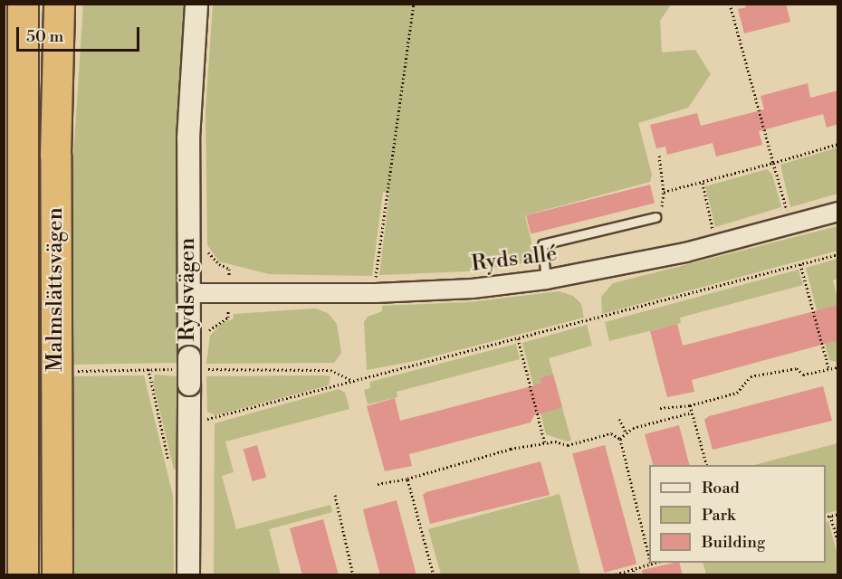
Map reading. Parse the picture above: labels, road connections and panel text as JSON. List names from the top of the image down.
{
  "streets": {
    "highway": ["Malmslättsvägen"],
    "street": ["Ryds allé", "Rydsvägen"]
  },
  "crossings": [
    ["Ryds allé", "Rydsvägen"]
  ],
  "legend": ["Road", "Park", "Building"],
  "scale_bar": "50 m"
}
